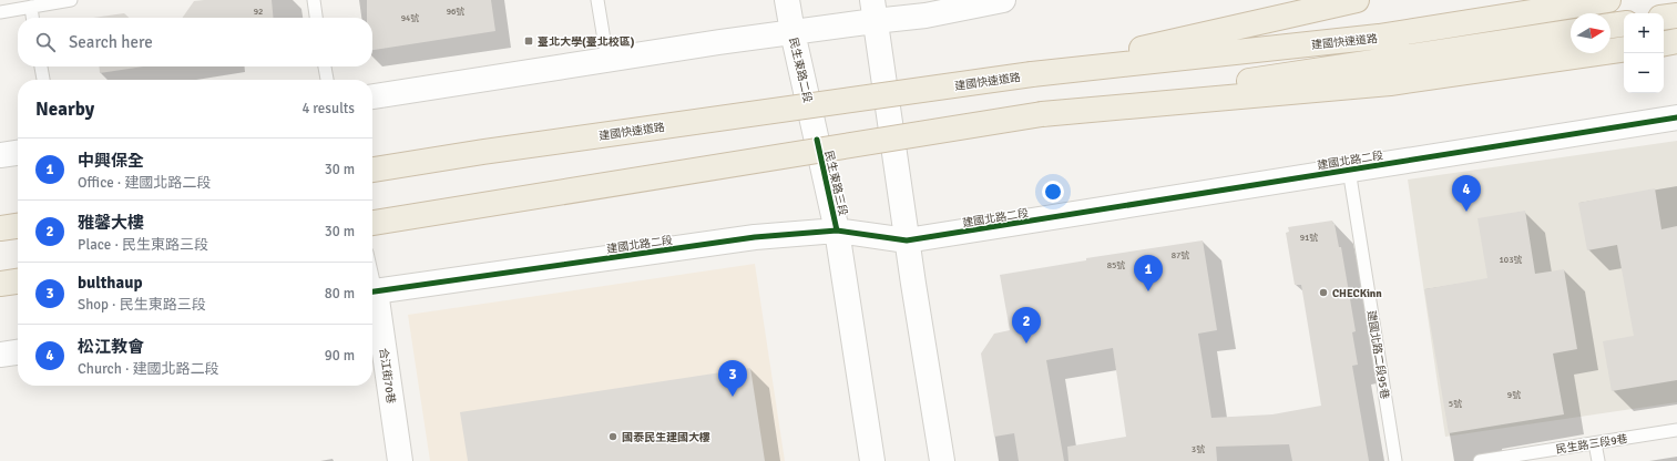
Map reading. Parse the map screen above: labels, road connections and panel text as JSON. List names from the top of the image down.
{
  "streets": {
    "highway": ["建國快速道路"],
    "street": [
      "民生東路二段",
      "建國北路二段",
      "民生東路三段",
      "合江街70巷"
    ],
    "lane": ["建國北路二段95巷", "民生路三段9巷"]
  },
  "crossings": [
    ["民生東路二段", "民生東路三段"],
    ["建國北路二段", "民生東路三段"],
    ["建國北路二段", "建國北路二段95巷"]
  ],
  "places": {
    "transit": ["臺北大學(臺北校區)"],
    "other": ["CHECKinn", "國泰民生建國大樓"]
  },
  "house_numbers": [
    "92",
    "96號",
    "94號",
    "91號",
    "87號",
    "103號",
    "85號",
    "9號",
    "5號",
    "3號"
  ],
  "north": "right",
  "page": {
    "map_buttons": ["+", "−"],
    "search": "Search here",
    "heading": ["Nearby", "4 results"],
    "list": [
      {
        "mark": "1",
        "name": "中興保全",
        "note": "Office · 建國北路二段",
        "value": "30 m"
      },
      {
        "mark": "2",
        "name": "雅馨大樓",
        "note": "Place · 民生東路三段",
        "value": "30 m"
      },
      {
        "mark": "3",
        "name": "bulthaup",
        "note": "Shop · 民生東路三段",
        "value": "80 m"
      },
      {
        "mark": "4",
        "name": "松江教會",
        "note": "Church · 建國北路二段",
        "value": "90 m"
      }
    ],
    "pins": [
      "4",
      "1",
      "2",
      "3"
    ]
  }
}
